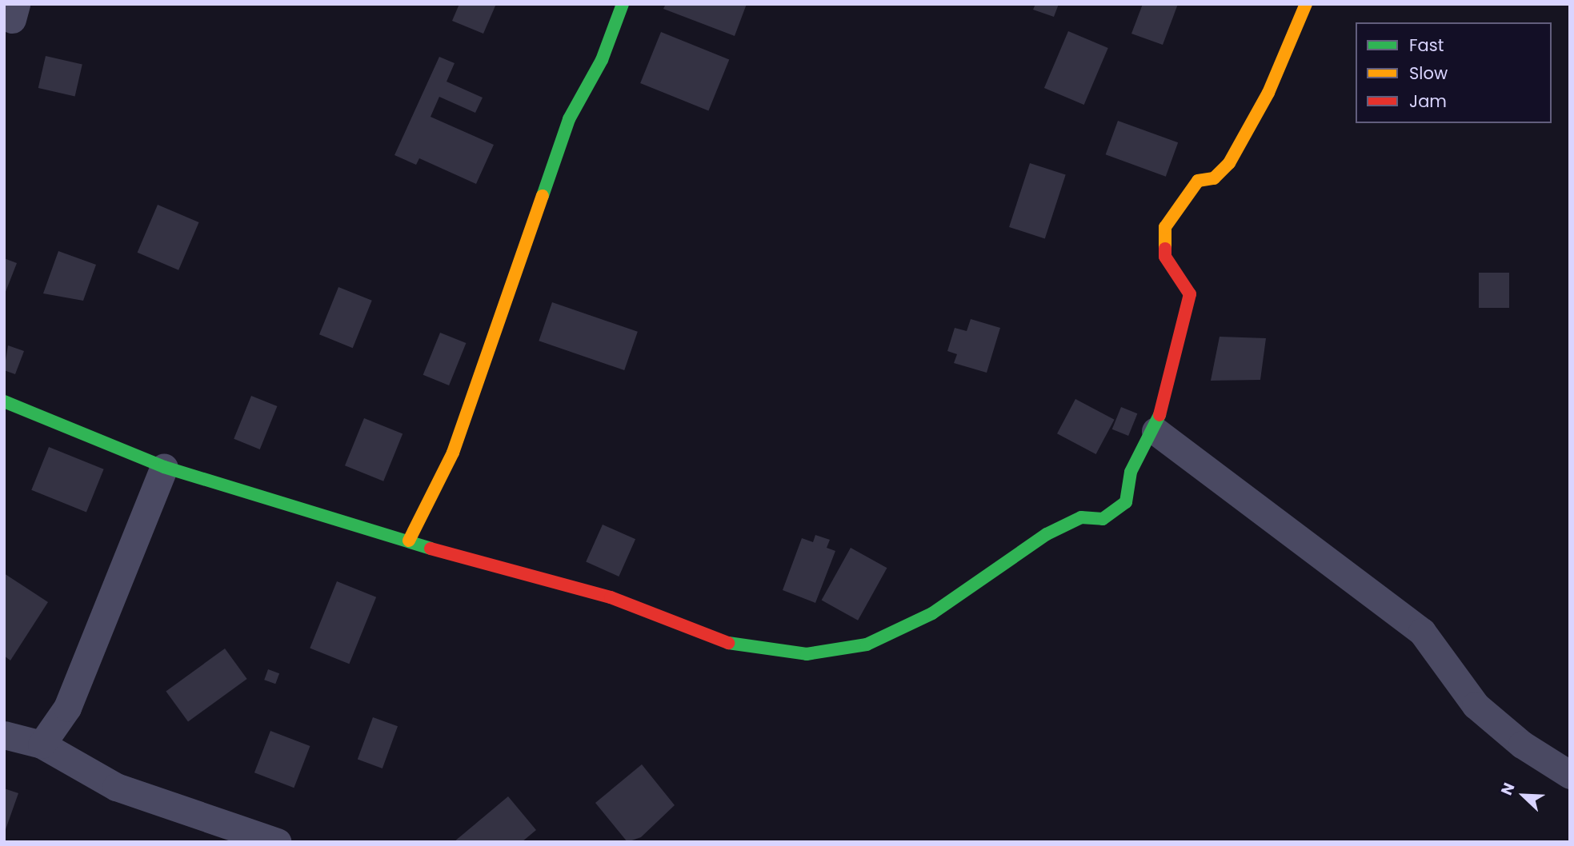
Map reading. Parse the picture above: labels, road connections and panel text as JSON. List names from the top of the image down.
{
  "legend": ["Fast", "Slow", "Jam"],
  "north": "top left"
}
